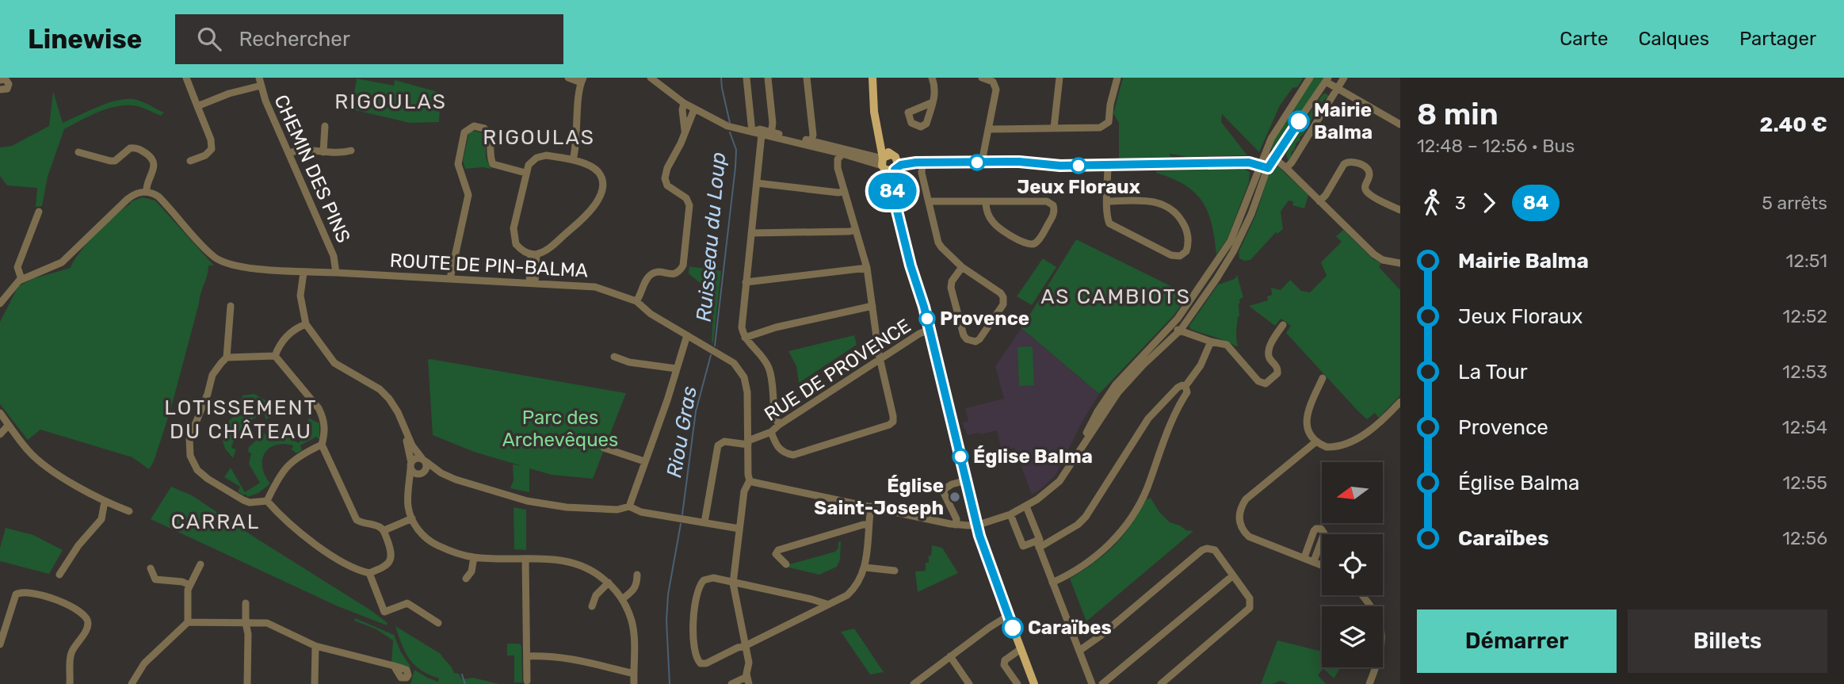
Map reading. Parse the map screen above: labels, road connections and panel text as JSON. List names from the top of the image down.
{
  "streets": {
    "street": ["CHEMIN DES PINS", "ROUTE DE PIN-BALMA", "RUE DE PROVENCE"]
  },
  "crossings": [
    ["CHEMIN DES PINS", "ROUTE DE PIN-BALMA"],
    ["ROUTE DE PIN-BALMA", "RUE DE PROVENCE"]
  ],
  "districts": [
    "RIGOULAS",
    "RIGOULAS",
    "AS CAMBIOTS",
    "LOTISSEMENT DU CHÂTEAU",
    "CARRAL"
  ],
  "water": ["Ruisseau du Loup", "Riou Gras"],
  "parks": ["Parc des Archevêques"],
  "places": [
    "Mairie Balma",
    "Jeux Floraux",
    "Provence",
    "Église Balma",
    "Église Saint-Joseph",
    "Caraïbes"
  ],
  "lines": ["bus line 84"],
  "north": "left",
  "page": {
    "header": "Linewise",
    "search": "Rechercher",
    "nav": ["Carte", "Calques", "Partager"],
    "on_map": "84",
    "heading": ["8 min", "12:48 – 12:56 · Bus", "2.40 €"],
    "legs": ["3", "84", "5 arrêts"],
    "list": [
      {
        "name": "Mairie Balma",
        "value": "12:51"
      },
      {
        "name": "Jeux Floraux",
        "value": "12:52"
      },
      {
        "name": "La Tour",
        "value": "12:53"
      },
      {
        "name": "Provence",
        "value": "12:54"
      },
      {
        "name": "Église Balma",
        "value": "12:55"
      },
      {
        "name": "Caraïbes",
        "value": "12:56"
      }
    ],
    "buttons": ["Démarrer", "Billets"]
  }
}
